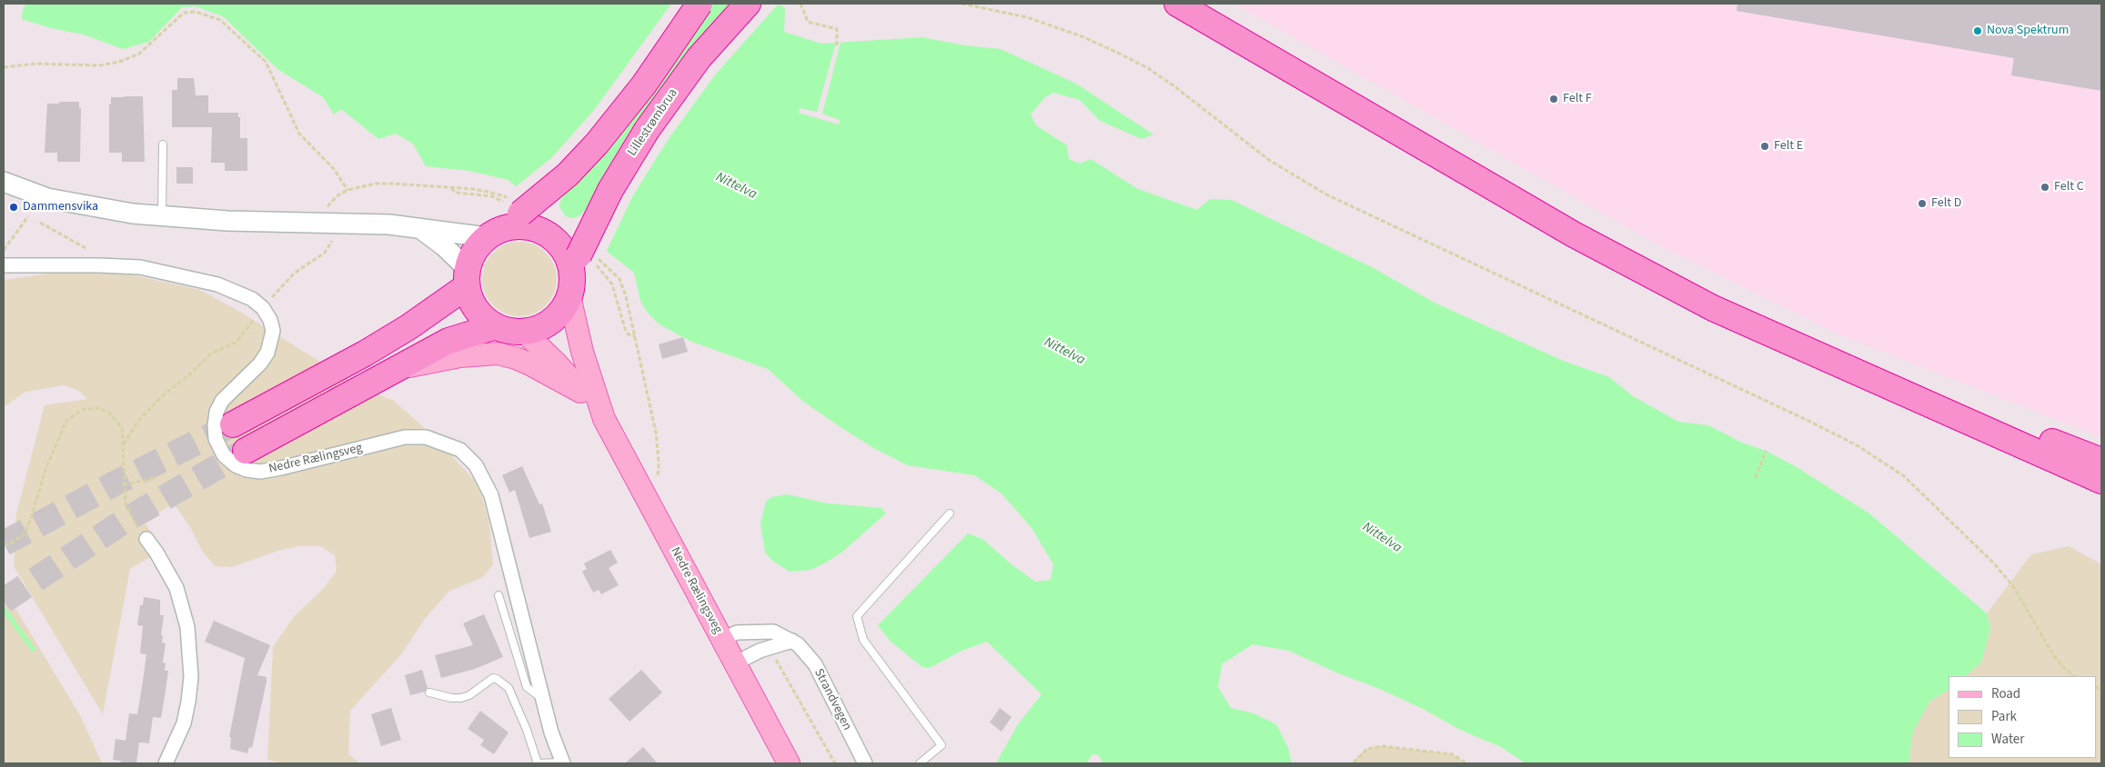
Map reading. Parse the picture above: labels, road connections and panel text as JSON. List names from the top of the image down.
{
  "streets": {
    "highway": ["Lillestrømbrua"],
    "main road": ["Nedre Rælingsveg"],
    "street": ["Strandvegen"]
  },
  "crossings": [
    ["Lillestrømbrua", "Nedre Rælingsveg"],
    ["Nedre Rælingsveg", "Strandvegen"]
  ],
  "water": ["Nittelva"],
  "places": [
    "Nova Spektrum",
    "Felt F",
    "Felt E",
    "Felt C",
    "Felt D",
    "Dammensvika"
  ],
  "legend": ["Road", "Park", "Water"]
}
